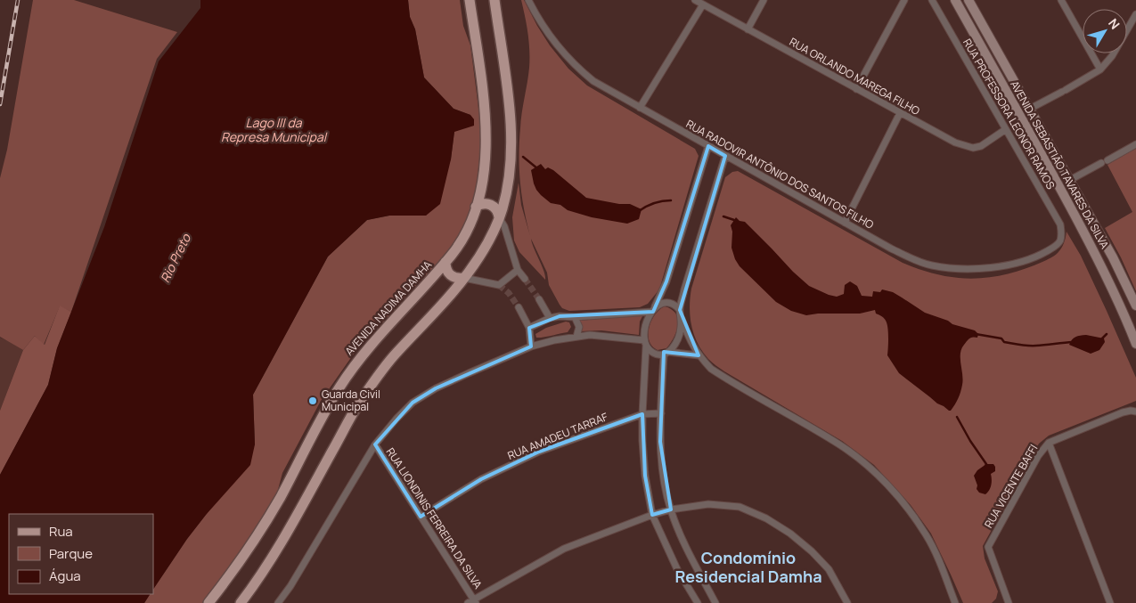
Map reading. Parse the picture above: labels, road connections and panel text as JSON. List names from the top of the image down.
{
  "streets": {
    "main road": ["AVENIDA SEBASTIÃO TAVARES DA SILVA", "AVENIDA NADIMA DAMHA"],
    "street": [
      "RUA ORLANDO MAREGA FILHO",
      "RUA PROFESSORA LEONOR RAMOS",
      "RUA RADOVIR ANTÔNIO DOS SANTOS FILHO",
      "RUA AMADEU TARRAF",
      "RUA VICENTE BAFFI",
      "RUA LIONDINIS FERREIRA DA SILVA"
    ]
  },
  "crossings": [
    ["RUA ORLANDO MAREGA FILHO", "RUA PROFESSORA LEONOR RAMOS"],
    ["RUA PROFESSORA LEONOR RAMOS", "RUA RADOVIR ANTÔNIO DOS SANTOS FILHO"],
    ["RUA AMADEU TARRAF", "RUA LIONDINIS FERREIRA DA SILVA"]
  ],
  "districts": ["Condomínio Residencial Damha"],
  "water": ["Lago III da Represa Municipal", "Rio Preto"],
  "places": ["Guarda Civil Municipal"],
  "legend": ["Rua", "Parque", "Água"],
  "north": "top right"
}
